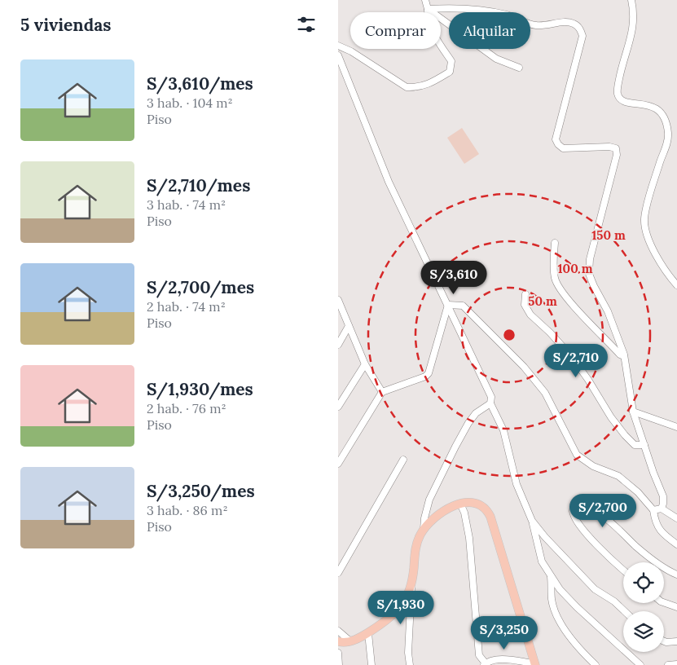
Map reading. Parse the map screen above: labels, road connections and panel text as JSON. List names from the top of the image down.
{
  "page": {
    "heading": "5 viviendas",
    "chip": ["Comprar", "Alquilar"],
    "list": [
      {
        "name": "S/3,610/mes",
        "note": "3 hab. · 104 m² · Piso"
      },
      {
        "name": "S/2,710/mes",
        "note": "3 hab. · 74 m² · Piso"
      },
      {
        "name": "S/2,700/mes",
        "note": "2 hab. · 74 m² · Piso"
      },
      {
        "name": "S/1,930/mes",
        "note": "2 hab. · 76 m² · Piso"
      },
      {
        "name": "S/3,250/mes",
        "note": "3 hab. · 86 m² · Piso"
      }
    ],
    "price": [
      "S/3,610",
      "S/2,710",
      "S/2,700",
      "S/1,930",
      "S/3,250"
    ]
  },
  "rings": ["150 m", "100 m", "50 m"]
}
